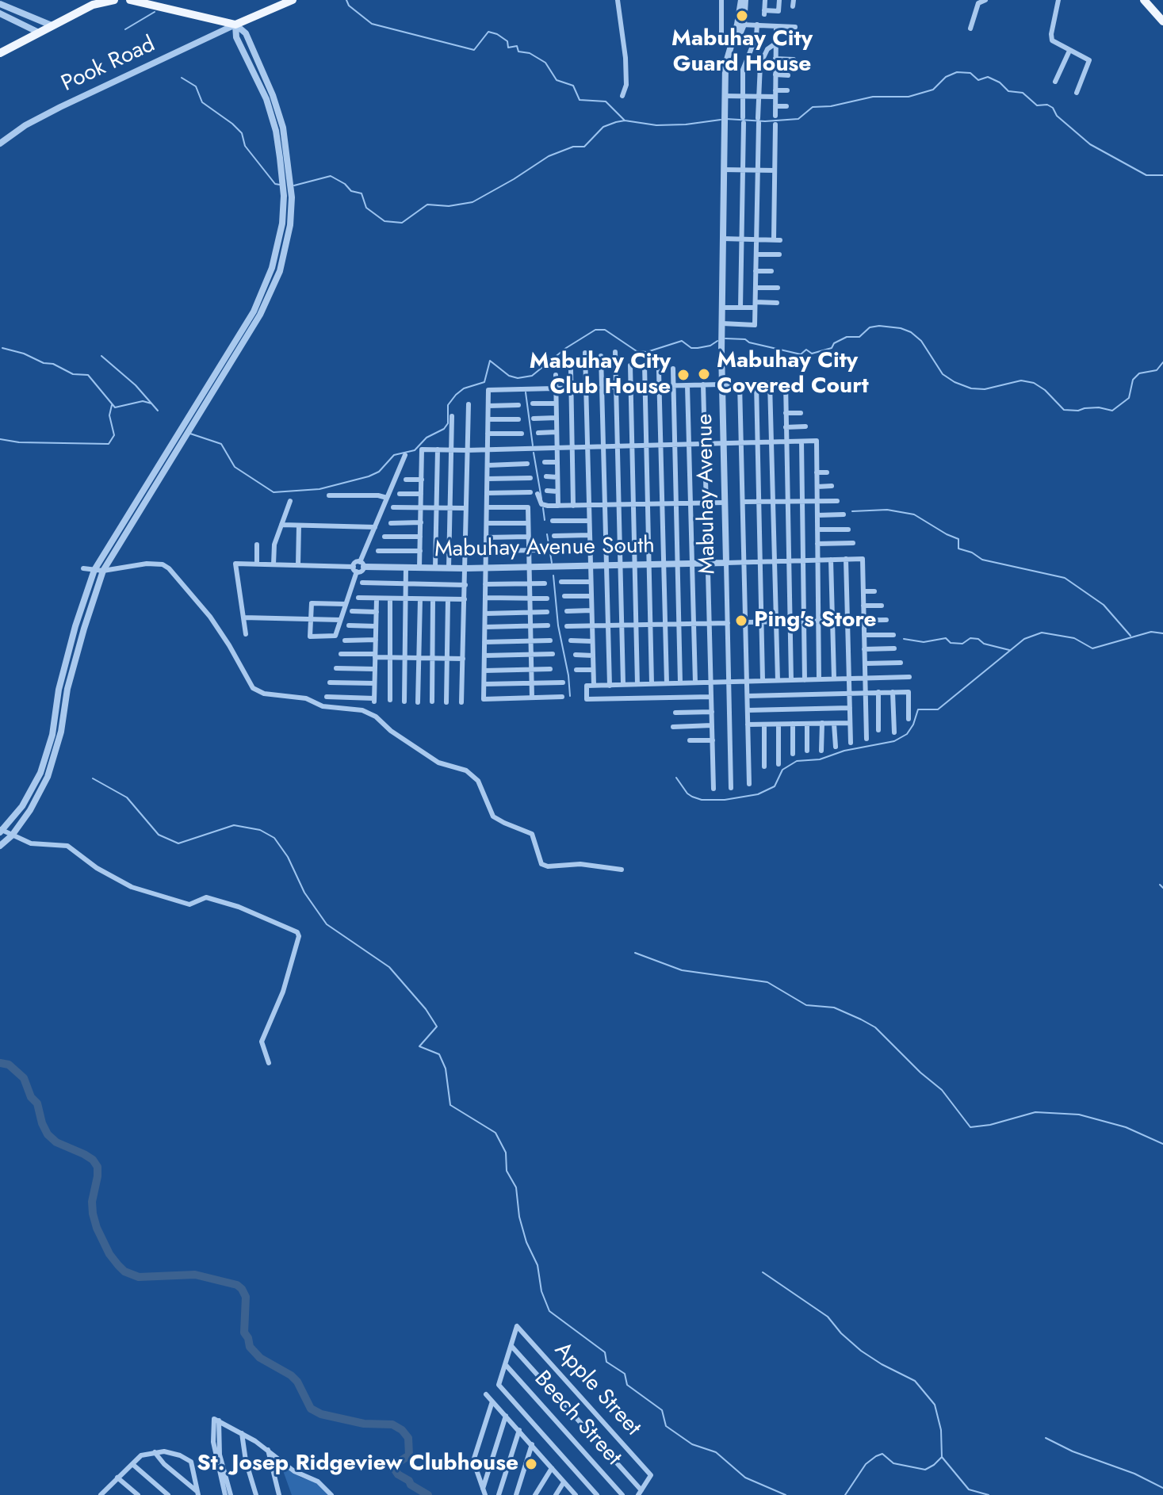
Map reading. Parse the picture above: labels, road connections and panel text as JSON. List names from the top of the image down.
{
  "streets": {
    "street": [
      "Pook Road",
      "Mabuhay Avenue",
      "Mabuhay Avenue South",
      "Apple Street",
      "Beech Street"
    ]
  },
  "crossings": [
    ["Mabuhay Avenue", "Mabuhay Avenue South"]
  ],
  "places": [
    "Mabuhay City Guard House",
    "Mabuhay City Covered Court",
    "Mabuhay City Club House",
    "Ping's Store",
    "St. Josep Ridgeview Clubhouse"
  ]
}
